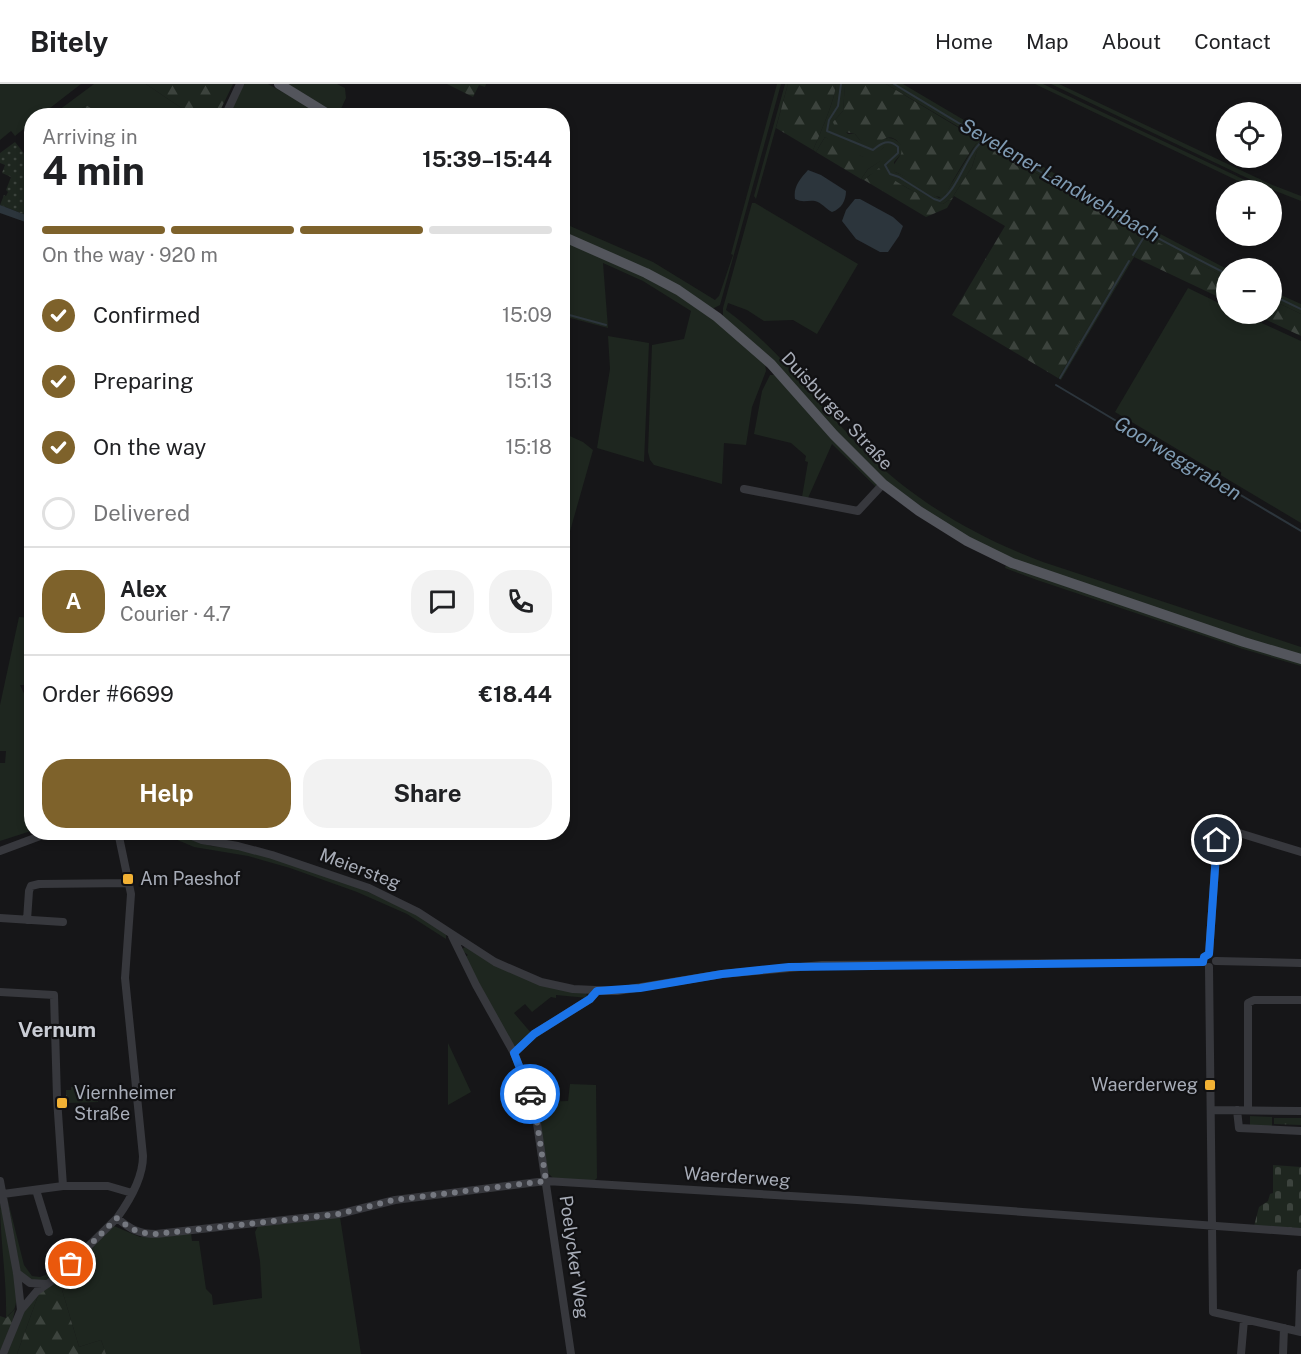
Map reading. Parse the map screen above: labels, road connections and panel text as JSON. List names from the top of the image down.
{
  "streets": {
    "main road": ["Duisburger Straße"],
    "street": ["Meiersteg", "Waerderweg", "Poelycker Weg"]
  },
  "crossings": [
    ["Meiersteg", "Poelycker Weg"],
    ["Waerderweg", "Poelycker Weg"]
  ],
  "districts": ["Vernum"],
  "water": ["Sevelener Landwehrbach", "Goorweggraben"],
  "places": {
    "transit": ["Am Paeshof", "Waerderweg", "Viernheimer Straße"]
  },
  "page": {
    "header": "Bitely",
    "nav": [
      "Home",
      "Map",
      "About",
      "Contact"
    ],
    "map_buttons": ["+", "−"],
    "heading": ["4 min", "Arriving in", "15:39–15:44"],
    "panel": [
      "Alex",
      "Courier · 4.7",
      "Order #6699",
      "€18.44"
    ],
    "bar": "On the way · 920 m",
    "list": [
      ["Confirmed", "15:09"],
      ["Preparing", "15:13"],
      ["On the way", "15:18"],
      "Delivered"
    ],
    "round": "A",
    "buttons": ["Help", "Share"]
  }
}
